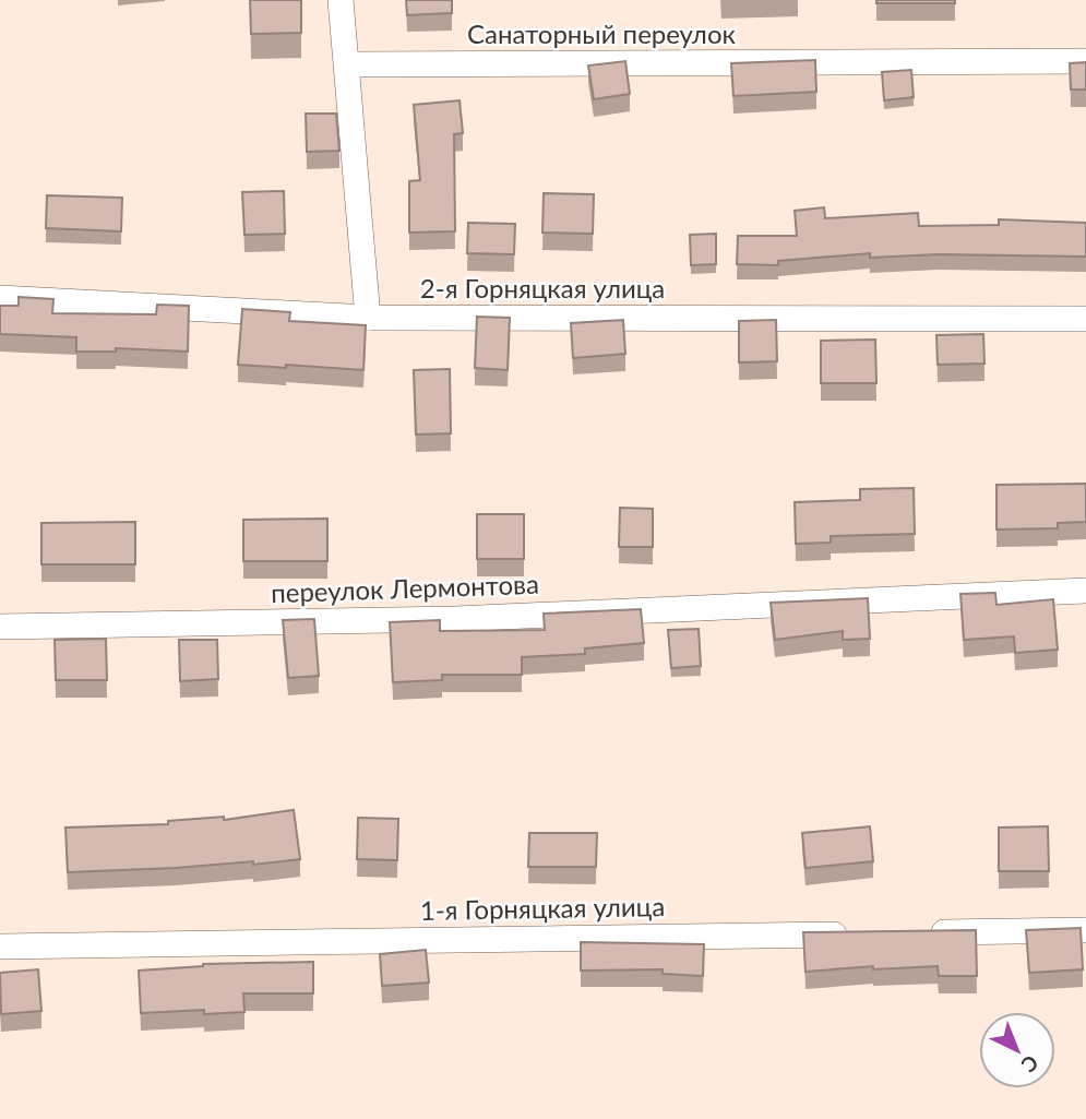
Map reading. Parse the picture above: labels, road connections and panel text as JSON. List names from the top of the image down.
{
  "streets": {
    "street": [
      "Санаторный переулок",
      "2-я Горняцкая улица",
      "переулок Лермонтова",
      "1-я Горняцкая улица"
    ]
  },
  "north": "bottom right"
}
